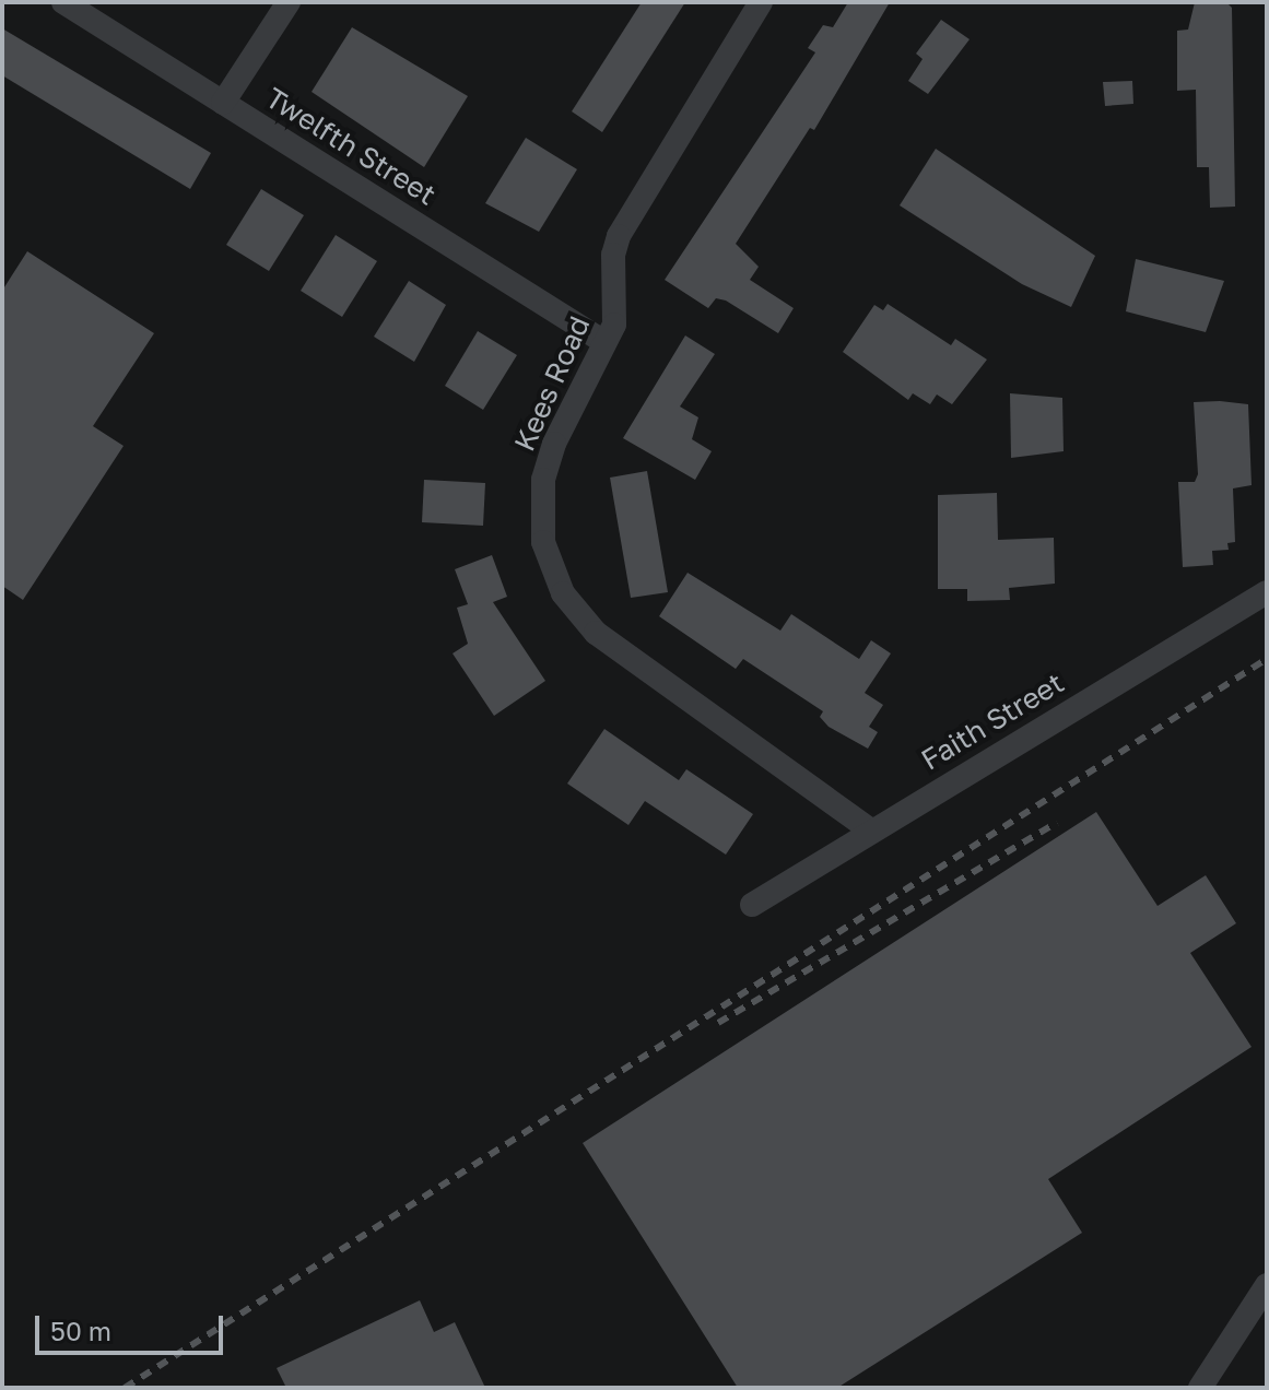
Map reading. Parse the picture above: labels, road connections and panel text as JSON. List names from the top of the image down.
{
  "streets": {
    "street": ["Twelfth Street", "Kees Road", "Faith Street"]
  },
  "crossings": [
    ["Twelfth Street", "Kees Road"],
    ["Kees Road", "Faith Street"]
  ],
  "scale_bar": "50 m"
}
